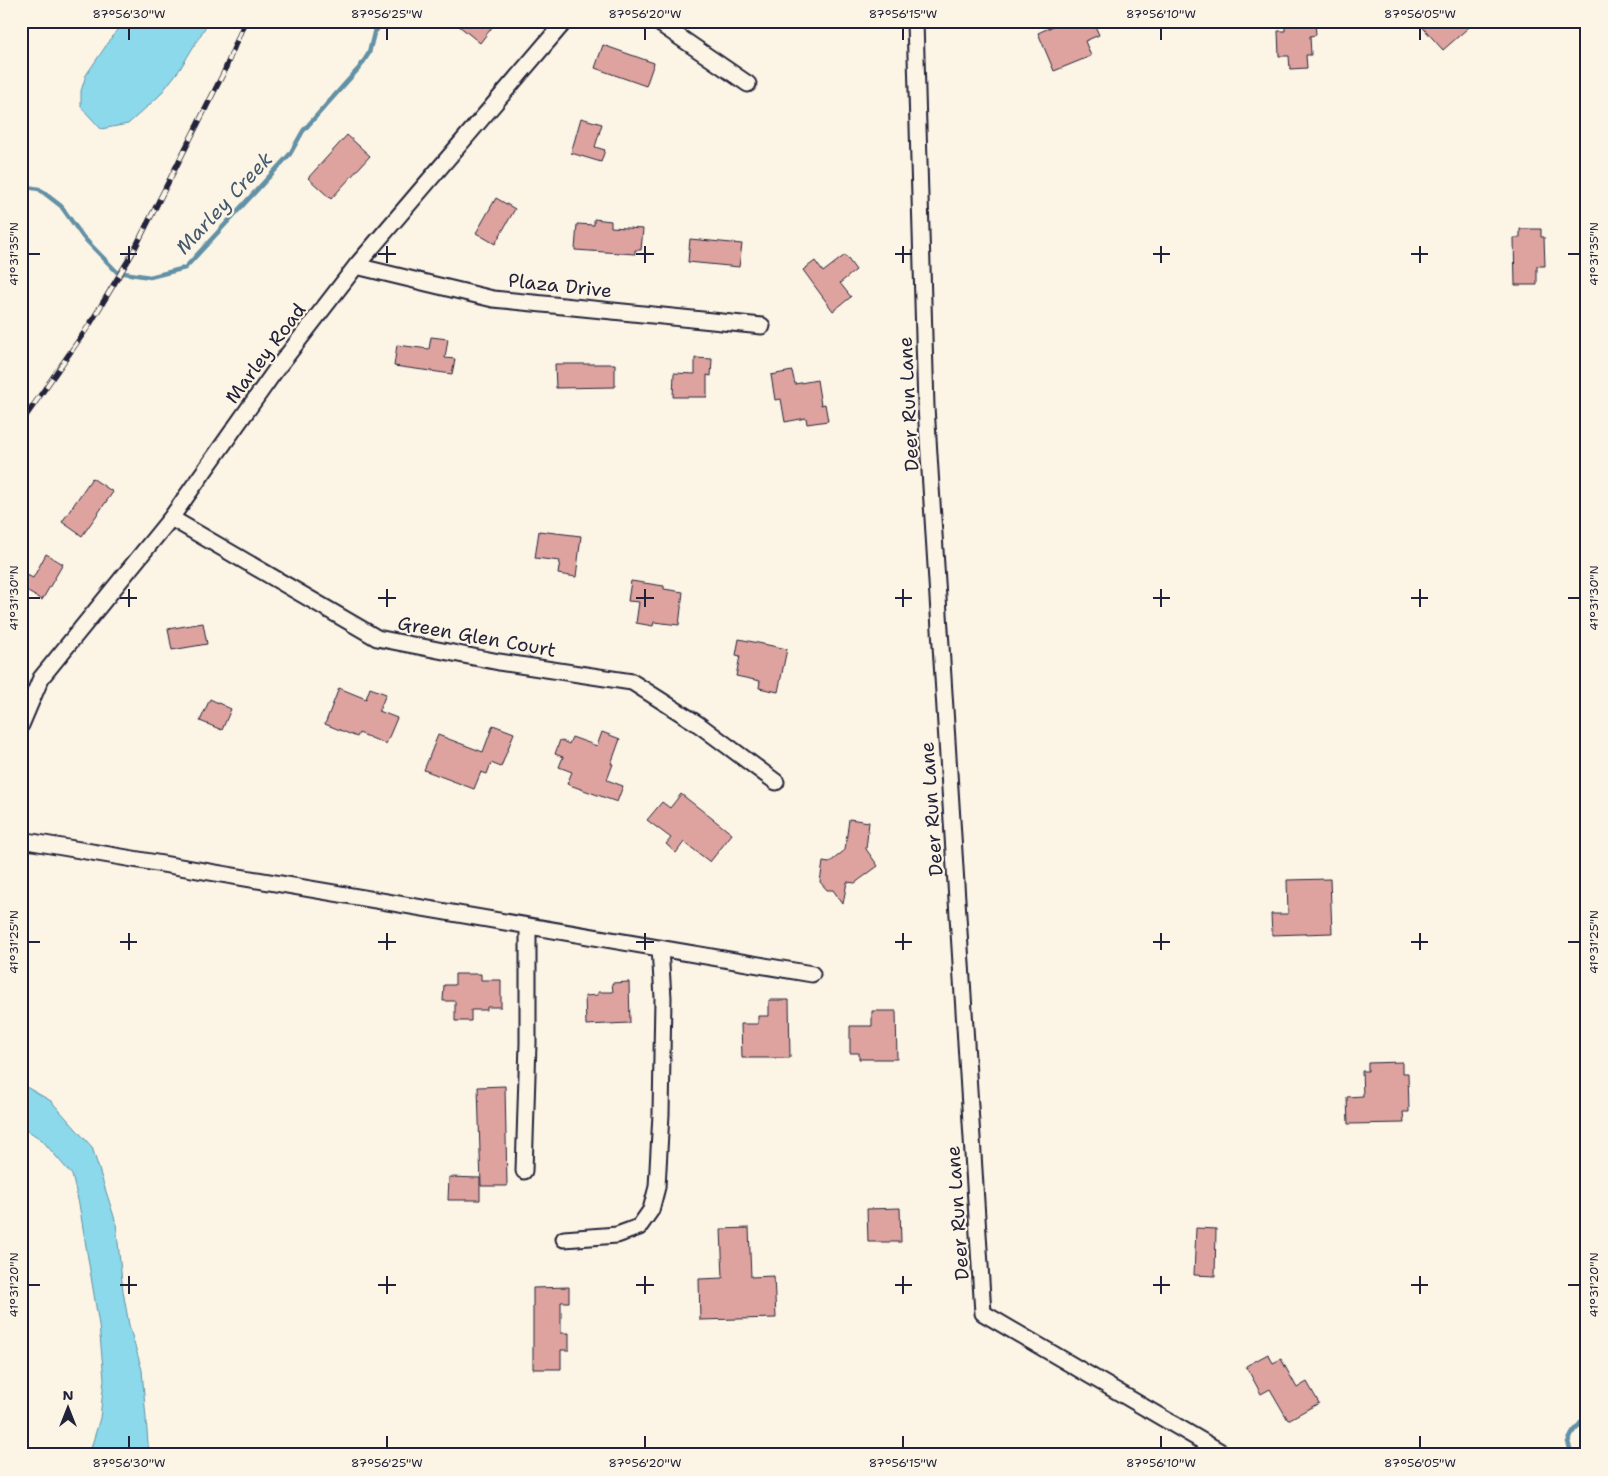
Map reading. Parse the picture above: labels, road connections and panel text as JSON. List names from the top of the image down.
{
  "streets": {
    "street": [
      "Plaza Drive",
      "Marley Road",
      "Deer Run Lane",
      "Green Glen Court"
    ]
  },
  "crossings": [
    ["Plaza Drive", "Marley Road"],
    ["Marley Road", "Green Glen Court"]
  ],
  "water": ["Marley Creek"],
  "north": "top",
  "coordinates": [
    "87°56'30\"W",
    "87°56'25\"W",
    "87°56'20\"W",
    "87°56'15\"W",
    "87°56'10\"W",
    "87°56'05\"W",
    "41°31'35\"N",
    "41°31'30\"N",
    "41°31'25\"N",
    "41°31'20\"N"
  ]
}
